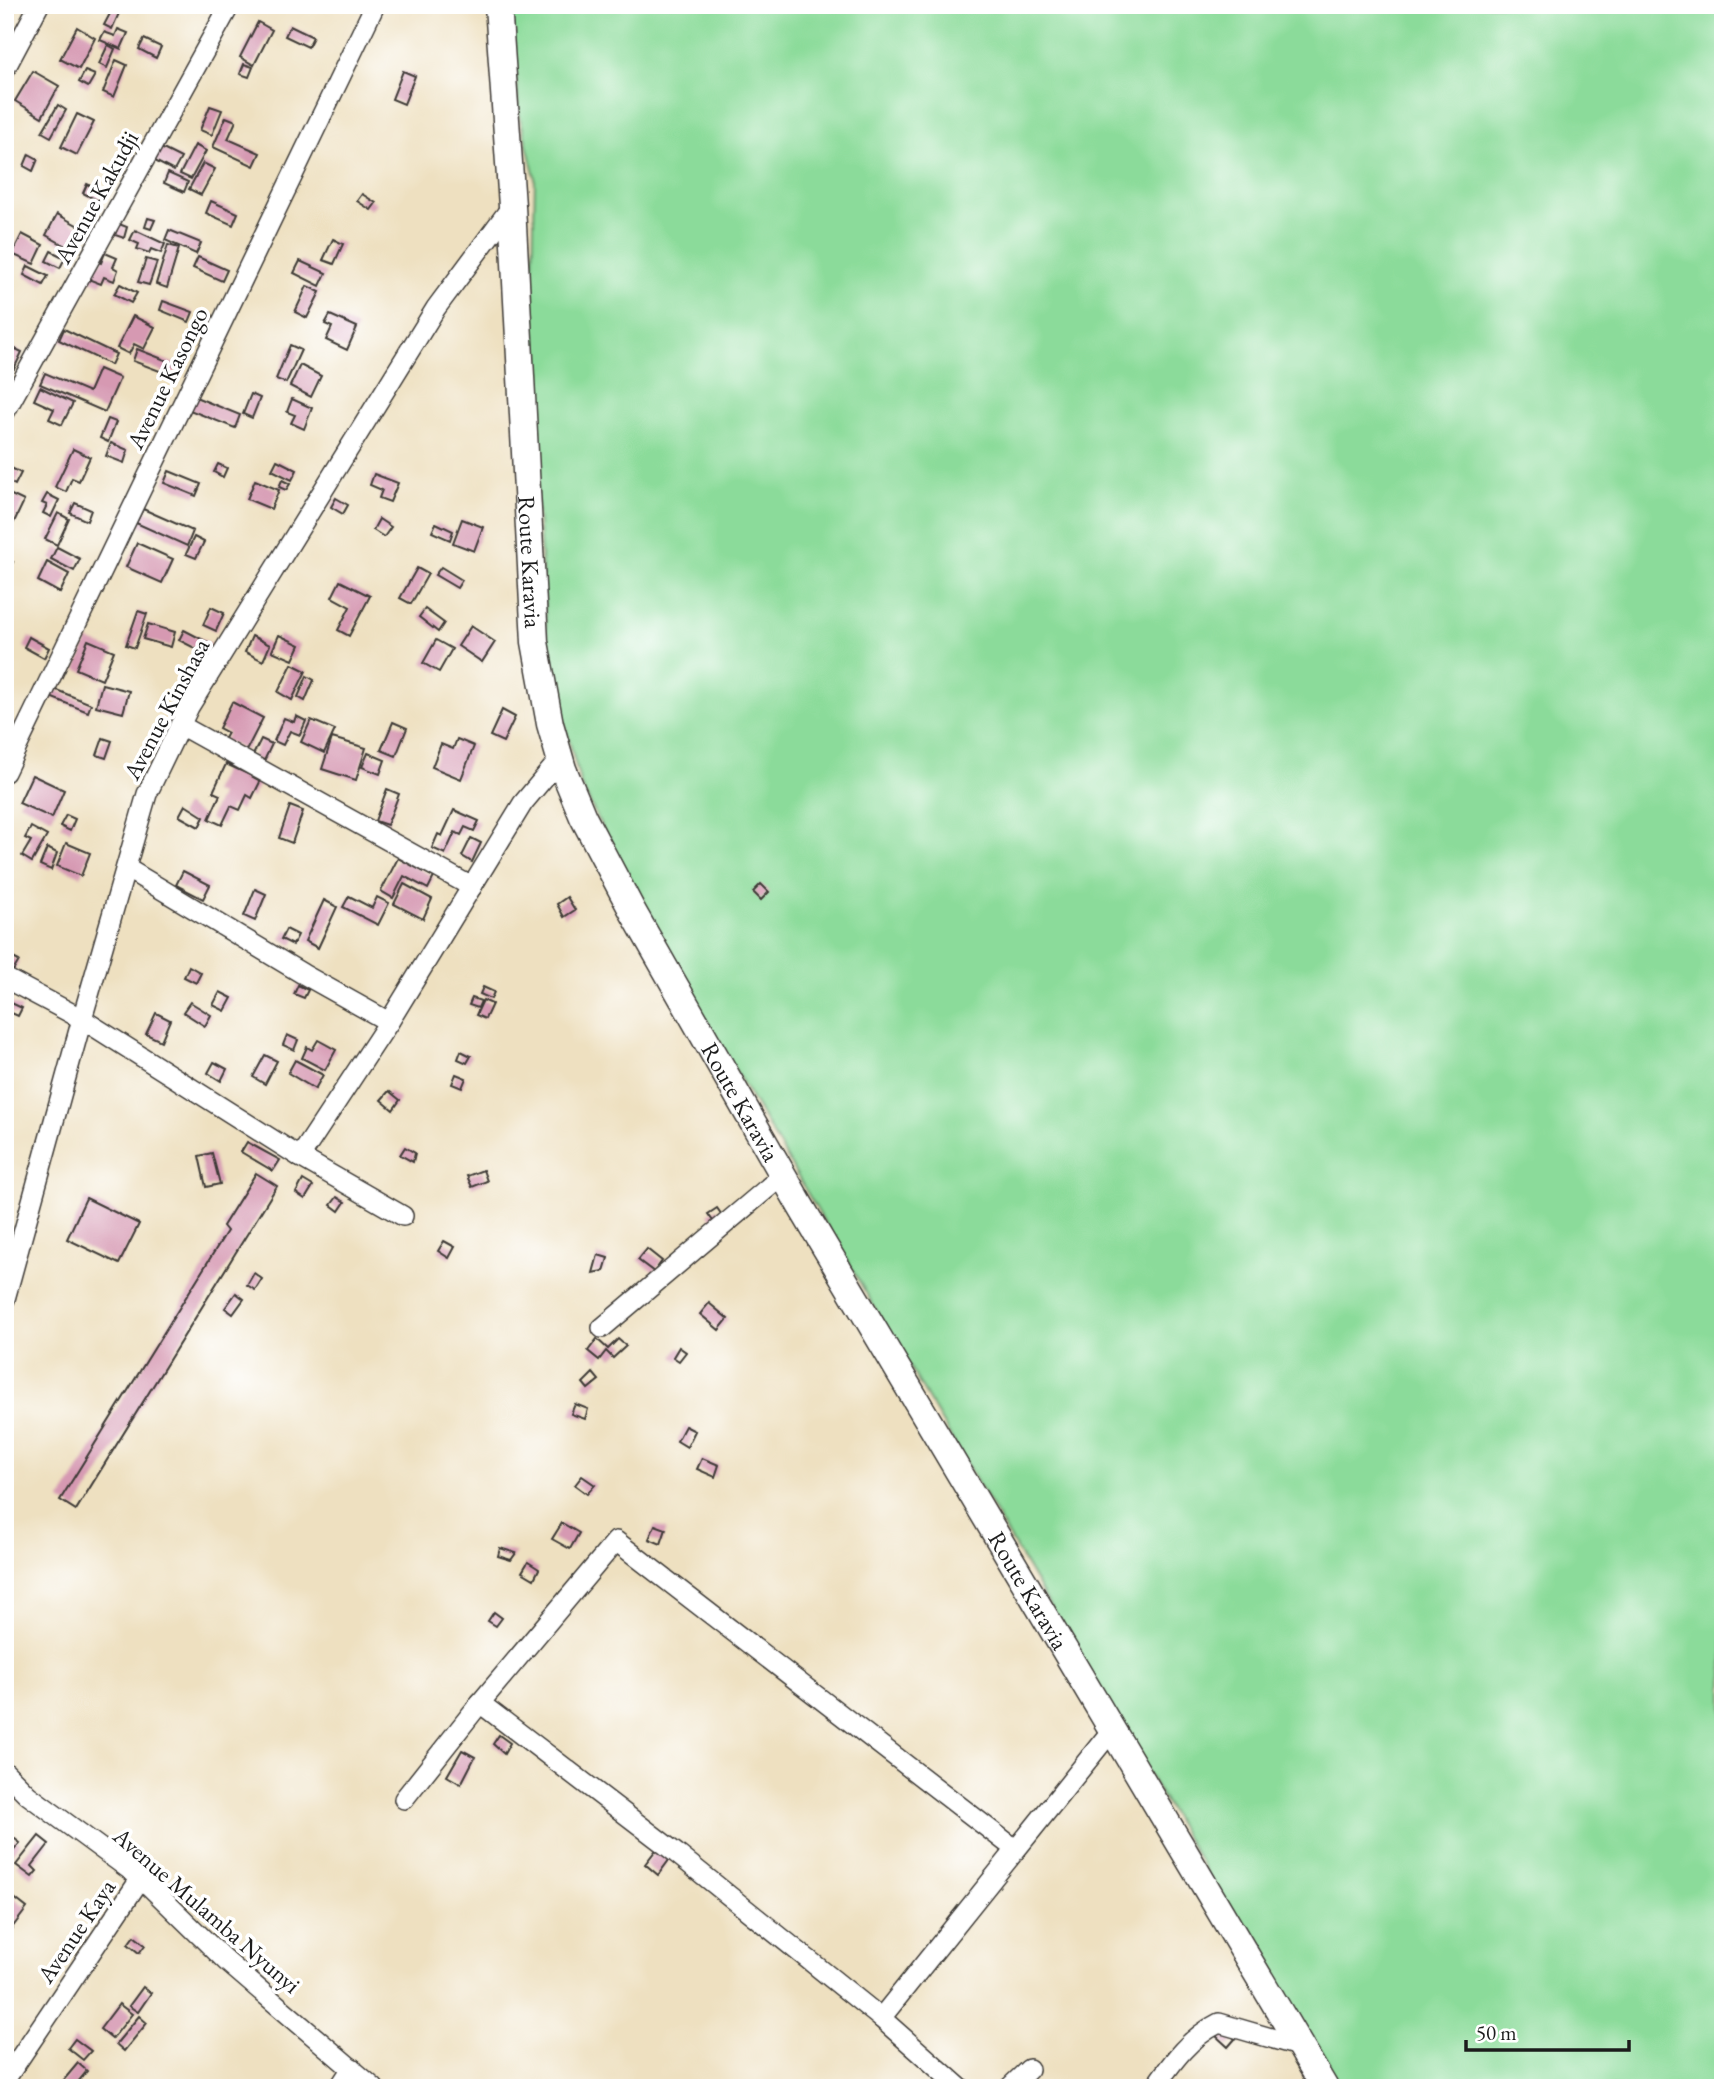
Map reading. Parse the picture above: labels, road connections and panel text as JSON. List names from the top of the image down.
{
  "streets": {
    "street": [
      "Avenue Kakudji",
      "Avenue Kasongo",
      "Route Karavia",
      "Avenue Kinshasa",
      "Avenue Mulamba Nyunyi",
      "Avenue Kaya"
    ]
  },
  "crossings": [
    ["Route Karavia", "Avenue Kinshasa"],
    ["Avenue Mulamba Nyunyi", "Avenue Kaya"]
  ],
  "scale_bar": "50 m"
}
